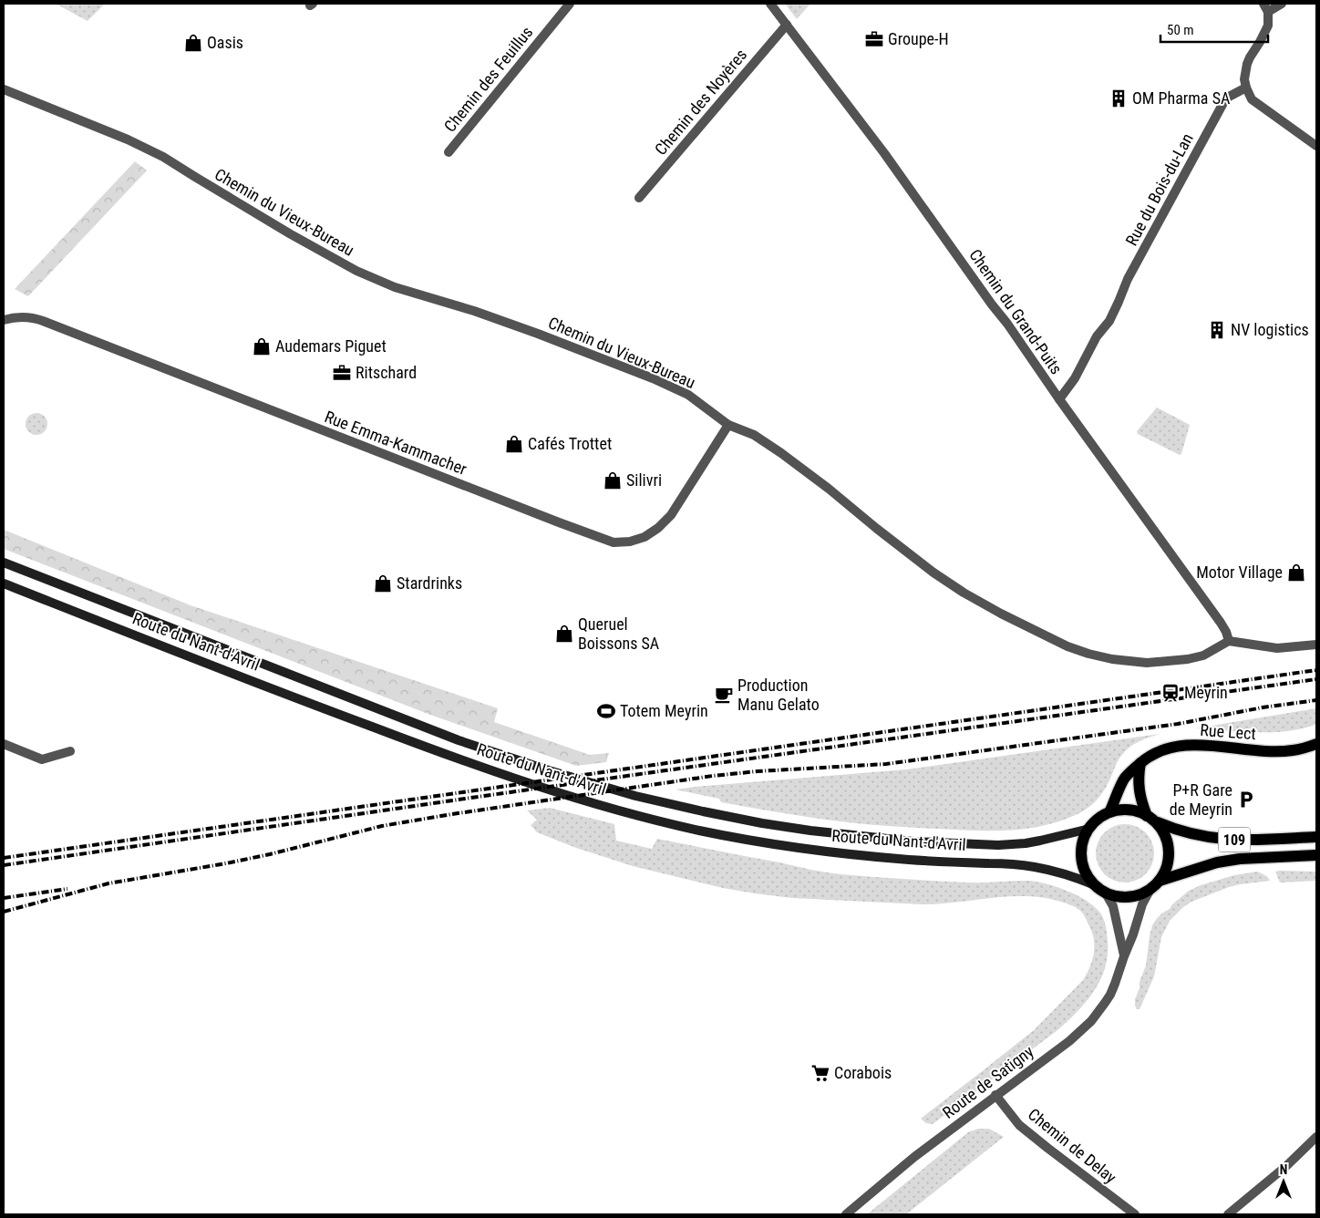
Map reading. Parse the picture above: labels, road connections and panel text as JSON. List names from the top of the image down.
{
  "streets": {
    "main road": ["Route du Nant-d'Avril", "Rue Lect", "109"],
    "street": [
      "Chemin des Feuillus",
      "Chemin des Noyères",
      "Rue du Bois-du-Lan",
      "Chemin du Vieux-Bureau",
      "Chemin du Grand-Puits",
      "Rue Emma-Kammacher",
      "Route de Satigny",
      "Chemin de Delay"
    ]
  },
  "crossings": [
    ["Chemin des Noyères", "Chemin du Grand-Puits"],
    ["Rue du Bois-du-Lan", "Chemin du Grand-Puits"],
    ["Chemin du Vieux-Bureau", "Chemin du Grand-Puits"],
    ["Chemin du Vieux-Bureau", "Rue Emma-Kammacher"],
    ["Route du Nant-d'Avril", "Rue Lect"],
    ["Route du Nant-d'Avril", "109"],
    ["Route du Nant-d'Avril", "Route de Satigny"],
    ["Rue Lect", "109"],
    ["Rue Lect", "Route de Satigny"],
    ["109", "Route de Satigny"],
    ["Route de Satigny", "Chemin de Delay"]
  ],
  "places": {
    "office": ["Groupe-H", "Ritschard"],
    "shop": [
      "Oasis",
      "Audemars Piguet",
      "Cafés Trottet",
      "Silivri",
      "Motor Village",
      "Stardrinks",
      "Queruel Boissons SA"
    ],
    "building": ["OM Pharma SA", "NV logistics"],
    "station": ["Meyrin"],
    "cafe": ["Production Manu Gelato"],
    "sports": ["Totem Meyrin"],
    "parking": ["P+R Gare de Meyrin"],
    "supermarket": ["Corabois"]
  },
  "scale_bar": "50 m",
  "north": "top"
}
